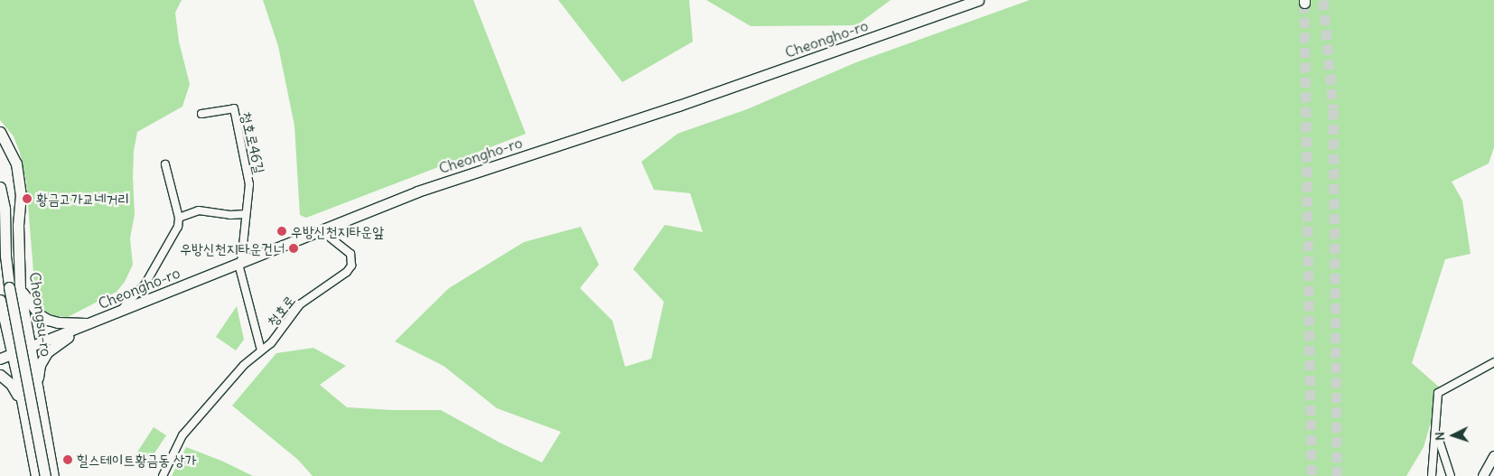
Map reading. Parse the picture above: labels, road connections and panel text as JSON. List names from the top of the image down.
{
  "streets": {
    "main road": ["Cheongho-ro", "Cheongsu-ro"],
    "street": ["청호로46길", "청호로"]
  },
  "crossings": [
    ["Cheongho-ro", "청호로46길"],
    ["Cheongho-ro", "청호로"],
    ["Cheongho-ro", "Cheongsu-ro"],
    ["청호로46길", "청호로"]
  ],
  "places": [
    "황금고가교네거리",
    "우방신천지타운앞",
    "우방신천지타운건너",
    "힐스테이트황금동 상가"
  ],
  "north": "left"
}
